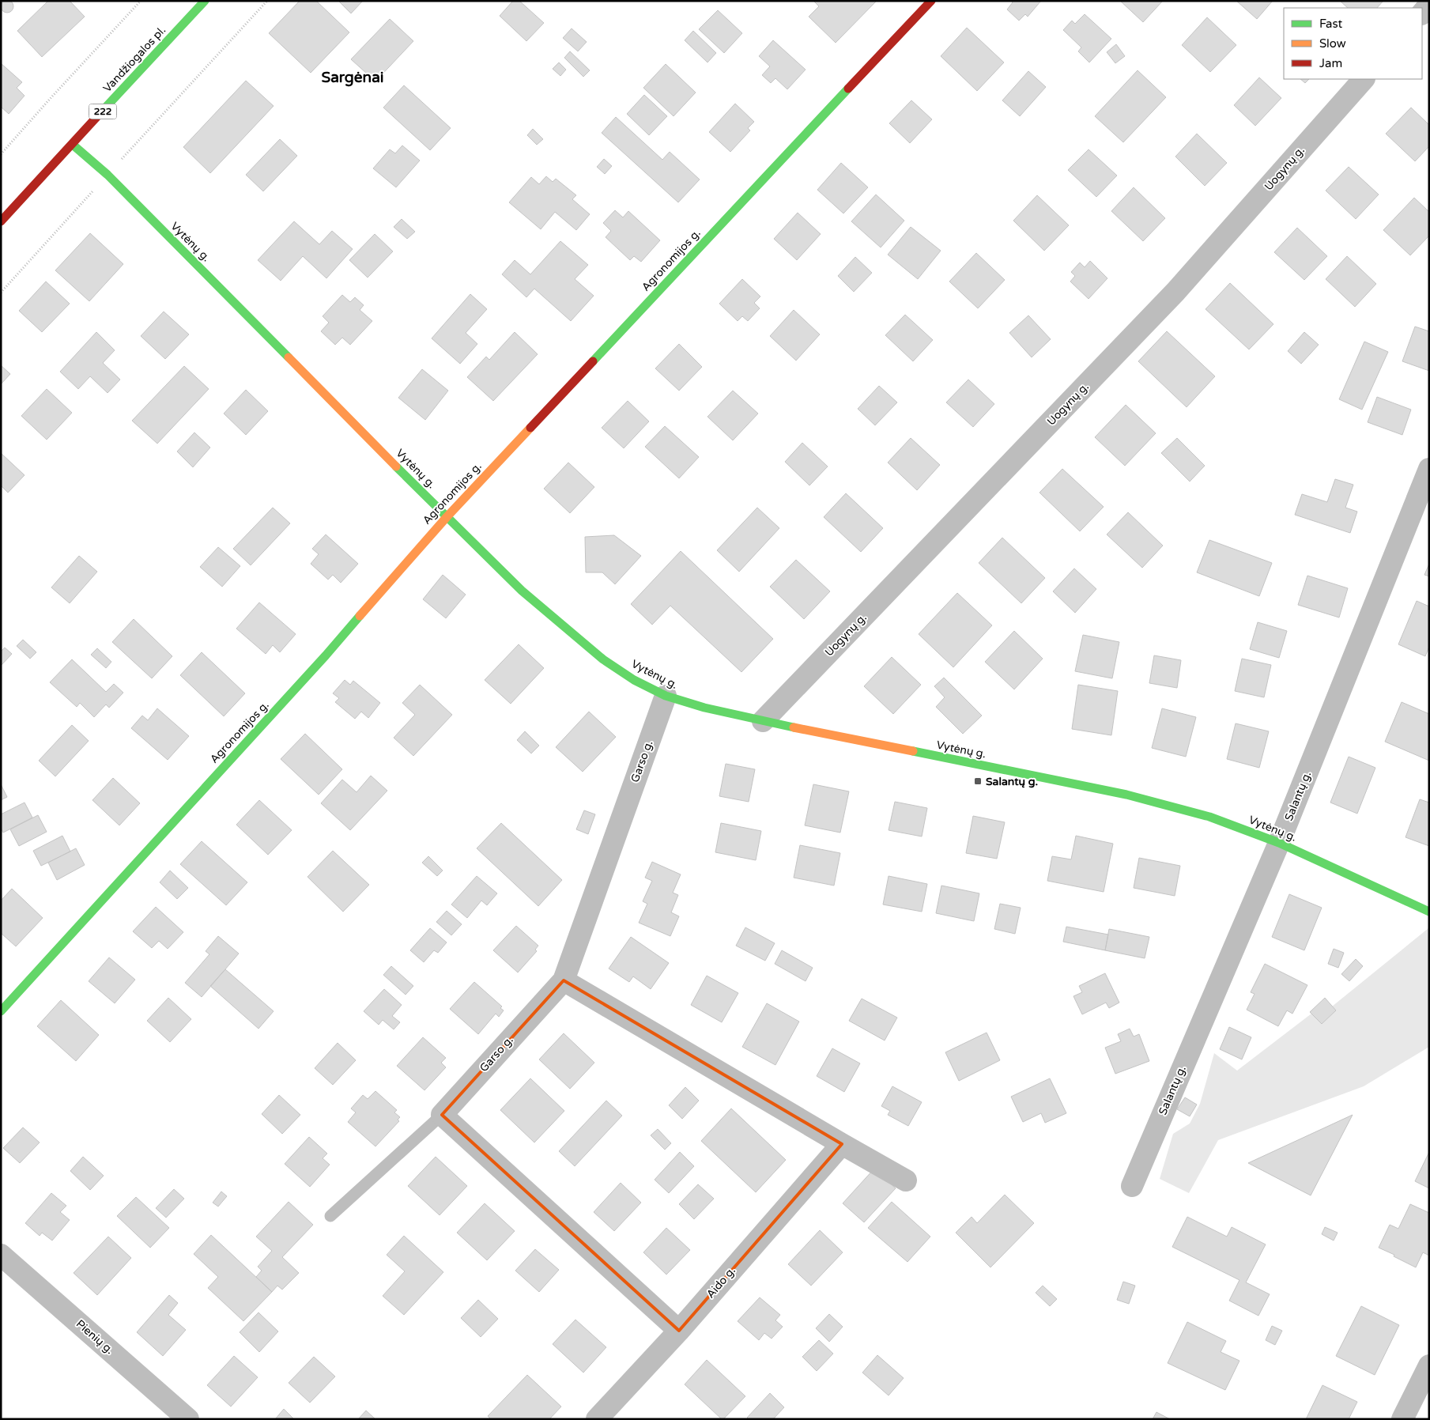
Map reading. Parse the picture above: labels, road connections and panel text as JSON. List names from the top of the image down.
{
  "streets": {
    "main road": [
      "Vandžiogalos pl.",
      "222",
      "Vytėnų g.",
      "Agronomijos g."
    ],
    "street": [
      "Uogynų g.",
      "Garso g.",
      "Salantų g.",
      "Aido g.",
      "Pienių g."
    ]
  },
  "crossings": [
    ["Vandžiogalos pl.", "Vytėnų g."],
    ["Uogynų g.", "Vytėnų g."],
    ["Vytėnų g.", "Agronomijos g."],
    ["Vytėnų g.", "Garso g."],
    ["Vytėnų g.", "Salantų g."]
  ],
  "districts": ["Sargėnai"],
  "places": {
    "transit": ["Salantų g."]
  },
  "legend": ["Fast", "Slow", "Jam"]
}
